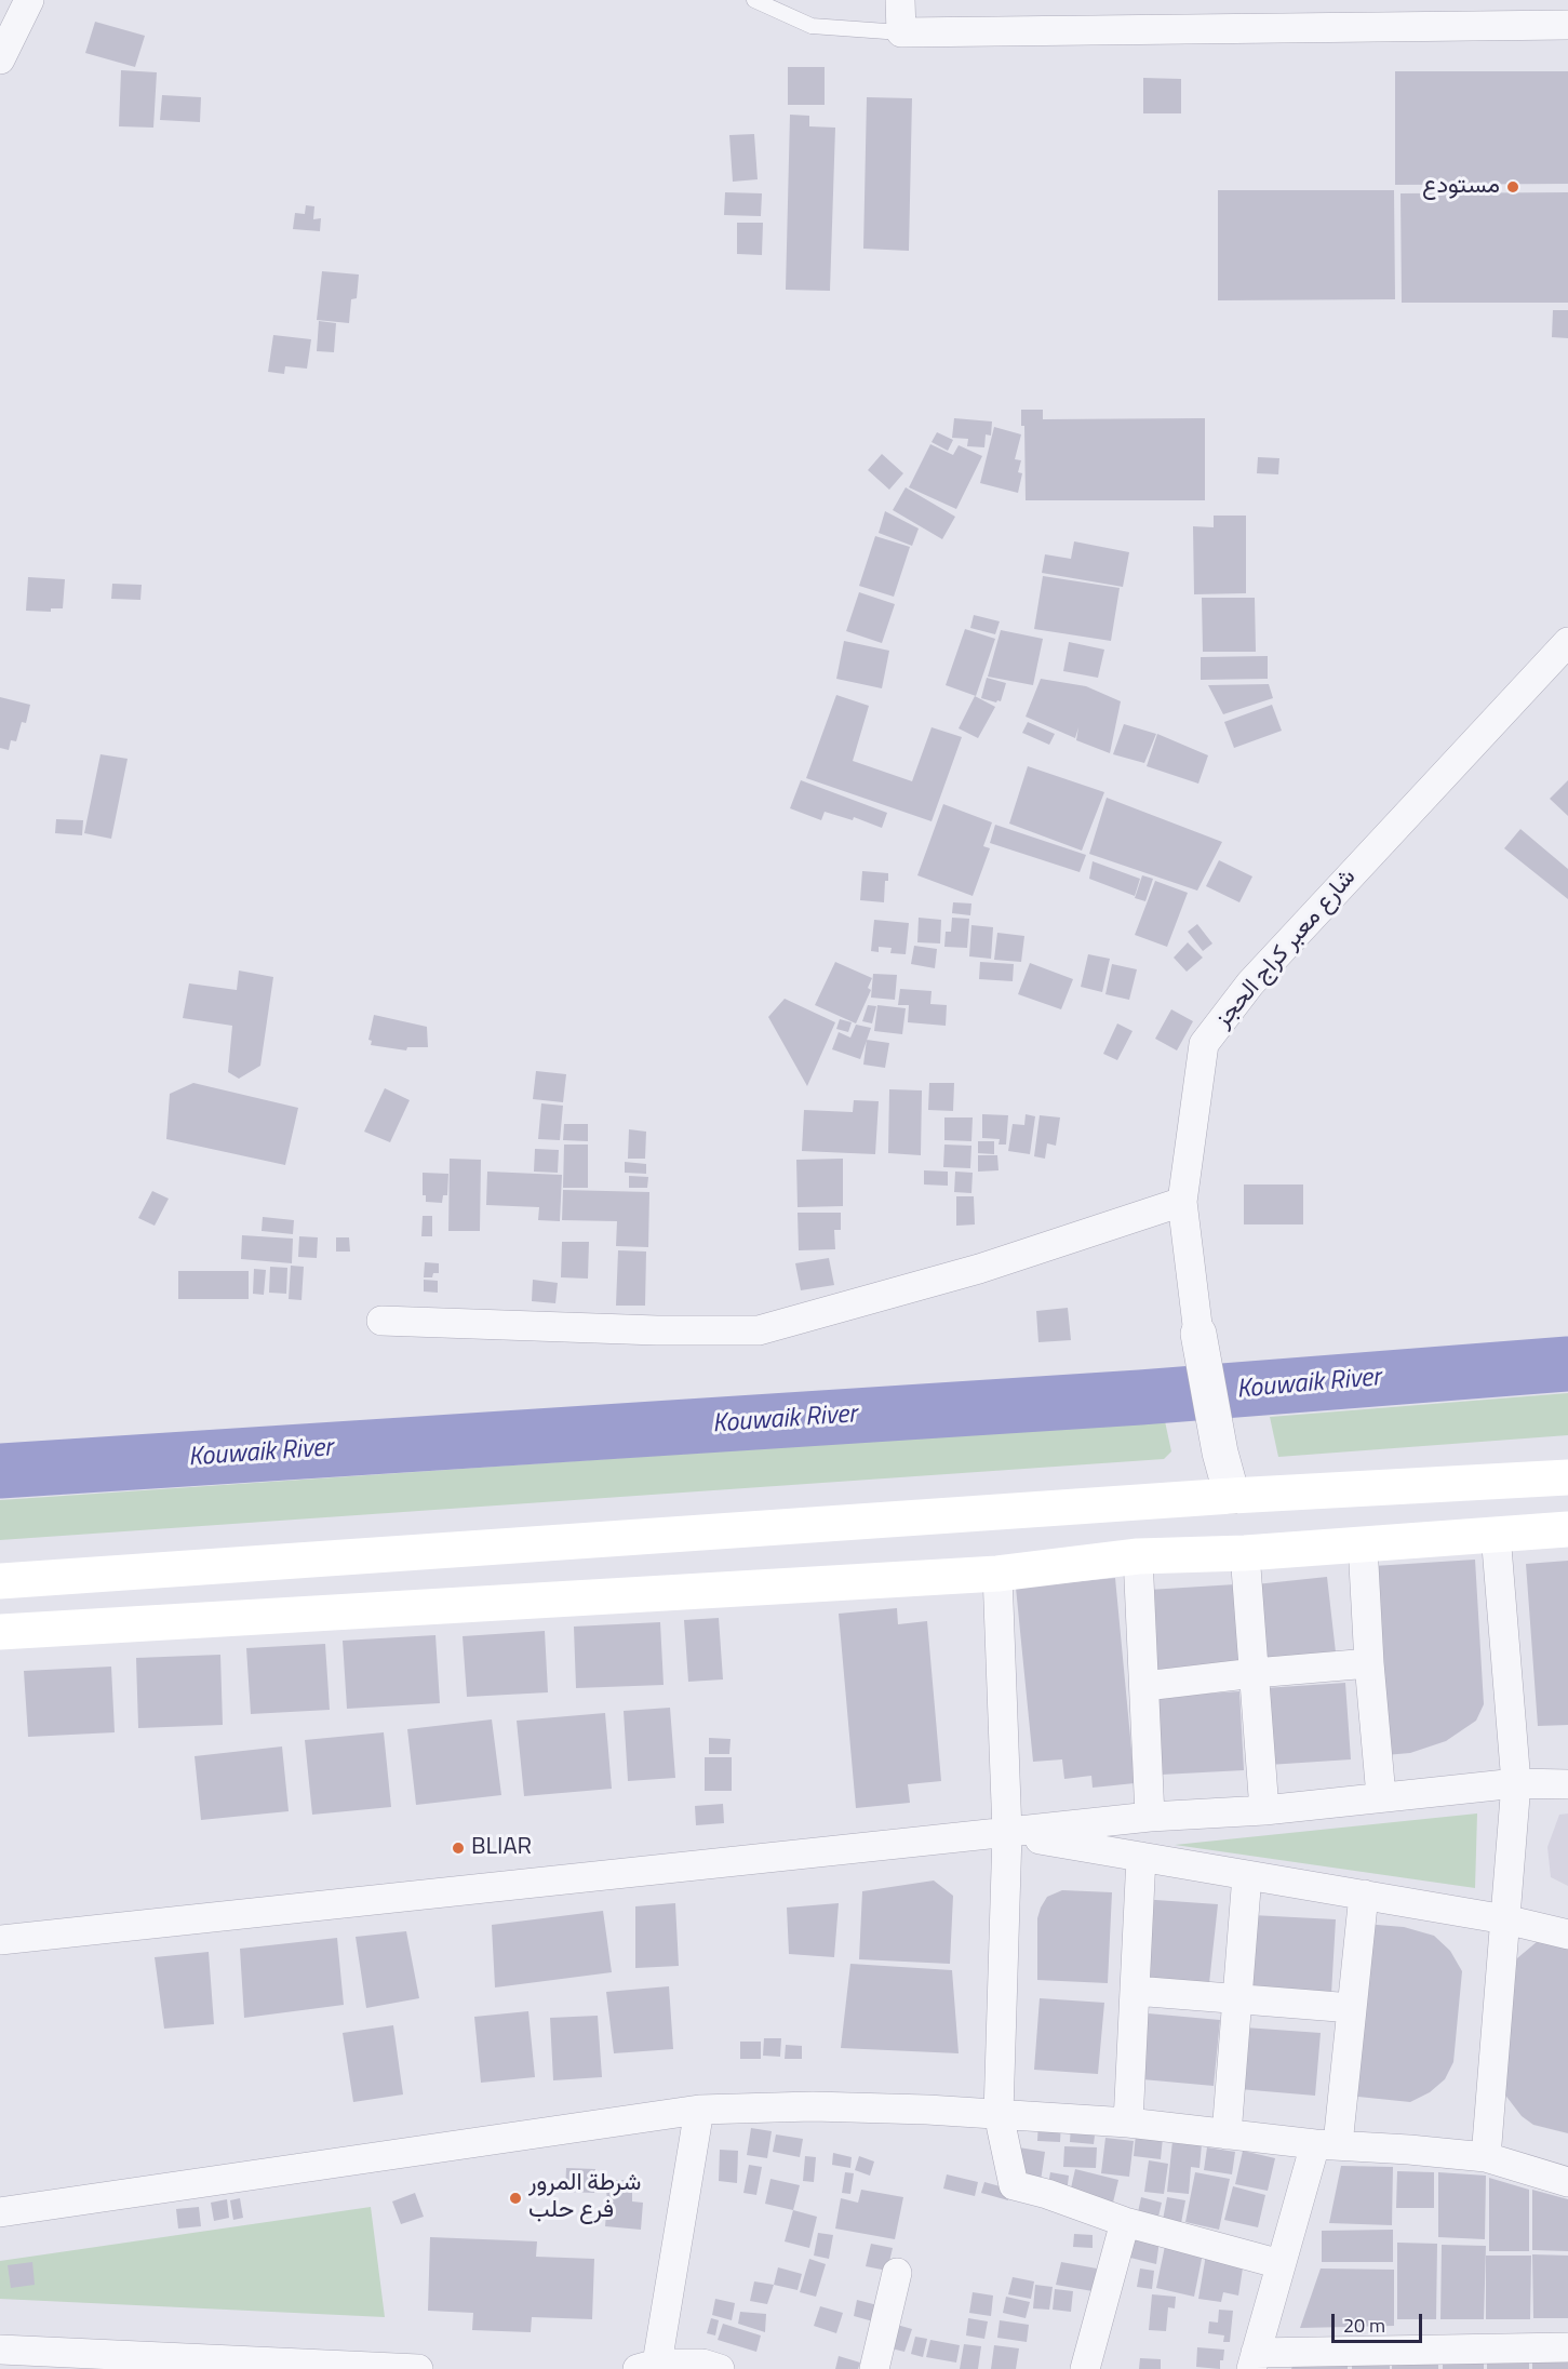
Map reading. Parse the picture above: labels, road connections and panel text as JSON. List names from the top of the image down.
{
  "streets": {
    "street": ["شارع معبر كراج الحجز"]
  },
  "water": ["Kouwaik River"],
  "places": ["مستودع", "BLIAR", "شرطة المرور فرع حلب"],
  "scale_bar": "20 m"
}
